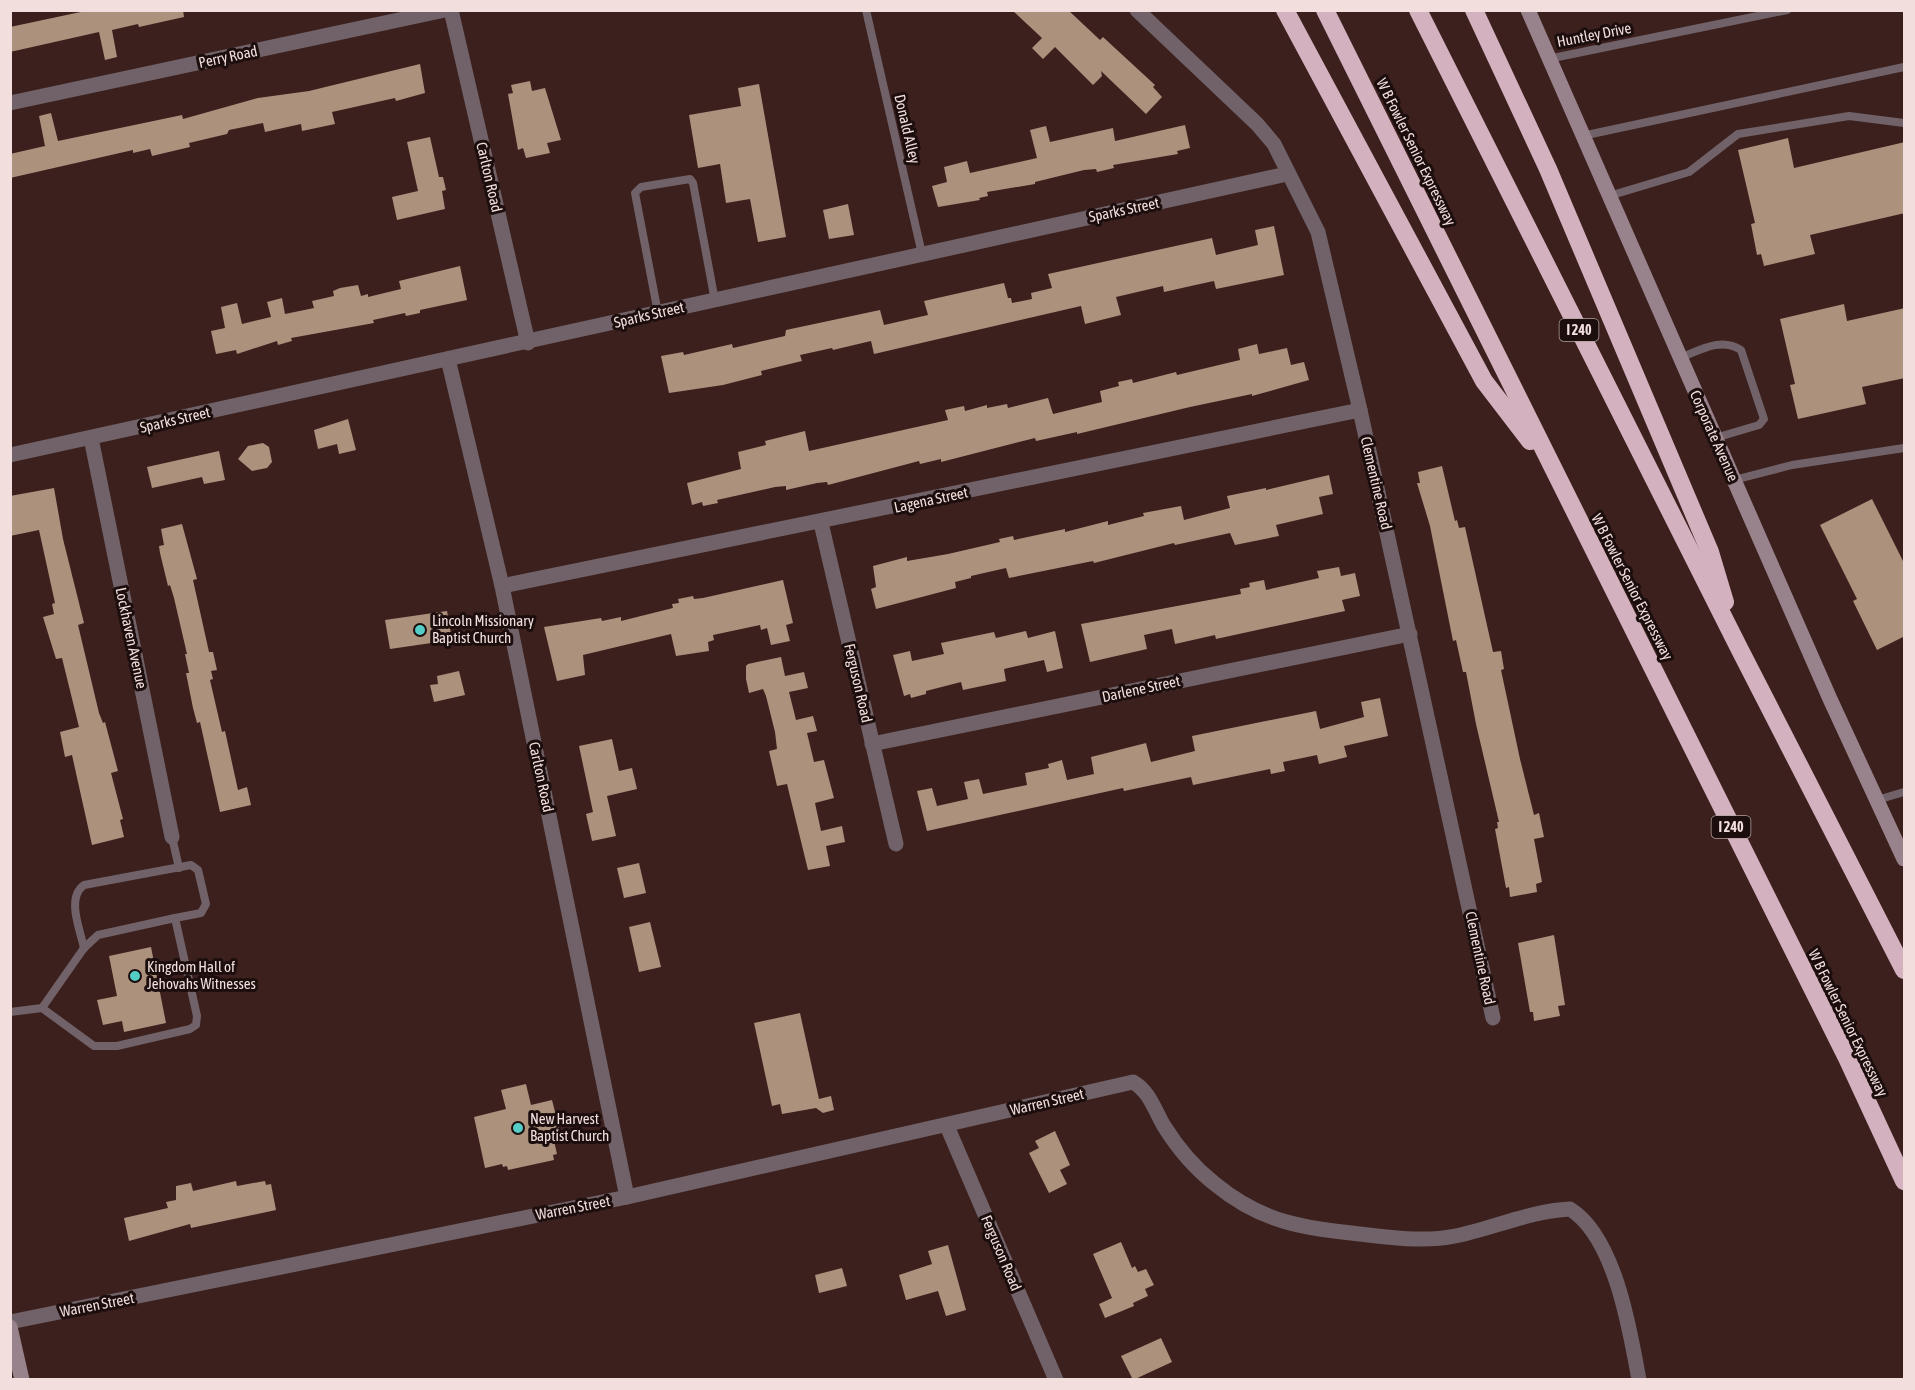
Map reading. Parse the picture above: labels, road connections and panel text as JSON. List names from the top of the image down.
{
  "streets": {
    "highway": ["W B Fowler Senior Expressway", "I 240"],
    "street": [
      "Perry Road",
      "Carlton Road",
      "Sparks Street",
      "Corporate Avenue",
      "Clementine Road",
      "Lagena Street",
      "Lockhaven Avenue",
      "Ferguson Road",
      "Darlene Street",
      "Warren Street"
    ],
    "lane": ["Huntley Drive", "Donald Alley"]
  },
  "crossings": [
    ["Huntley Drive", "Corporate Avenue"],
    ["Donald Alley", "Sparks Street"],
    ["Carlton Road", "Sparks Street"],
    ["Carlton Road", "Lagena Street"],
    ["Carlton Road", "Warren Street"],
    ["Sparks Street", "Clementine Road"],
    ["Sparks Street", "Lockhaven Avenue"],
    ["Clementine Road", "Lagena Street"],
    ["Clementine Road", "Darlene Street"],
    ["Lagena Street", "Ferguson Road"],
    ["Ferguson Road", "Darlene Street"],
    ["Ferguson Road", "Warren Street"]
  ],
  "places": ["Lincoln Missionary Baptist Church", "Kingdom Hall of Jehovahs Witnesses", "New Harvest Baptist Church"]
}
